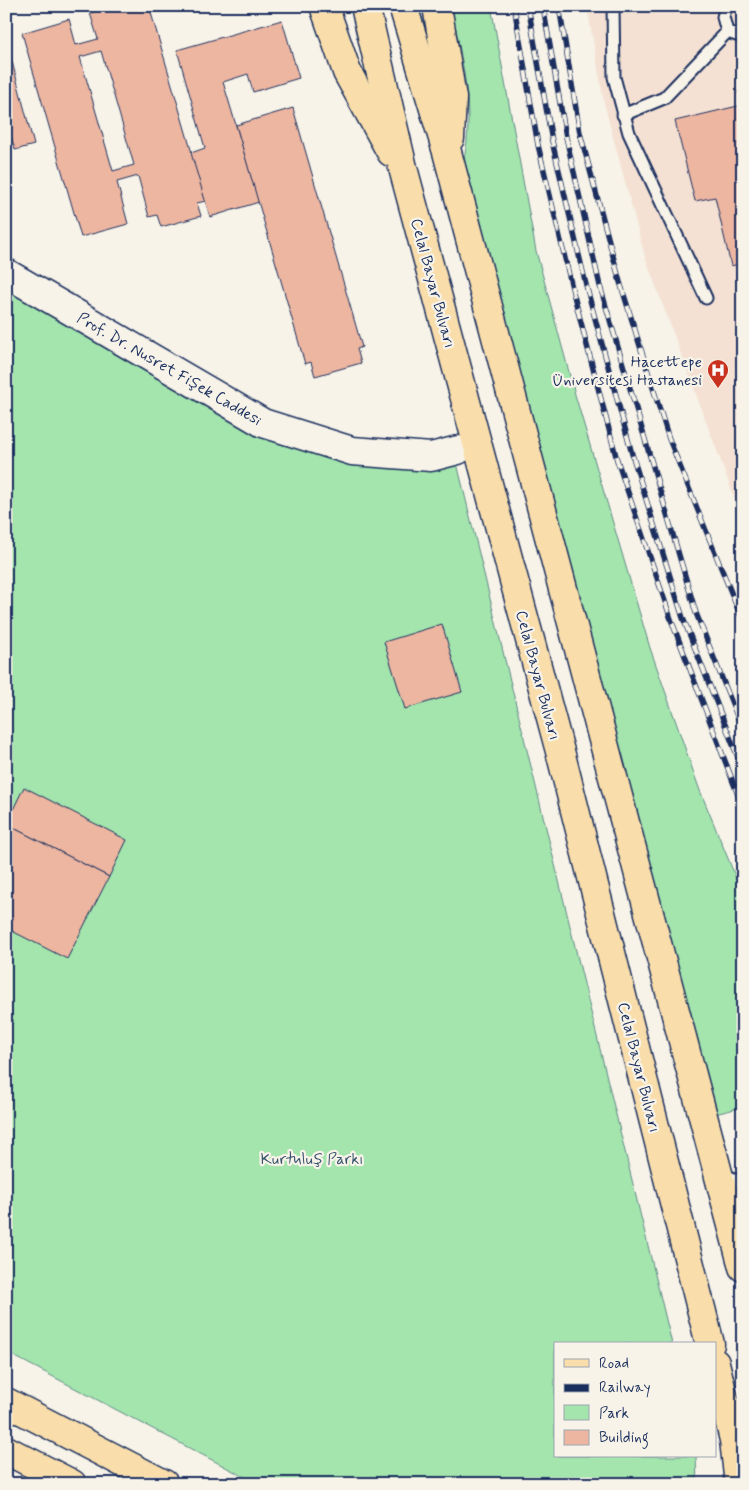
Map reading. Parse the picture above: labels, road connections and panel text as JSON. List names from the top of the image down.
{
  "streets": {
    "main road": ["Celal Bayar Bulvarı", "Prof. Dr. Nusret Fişek Caddesi"]
  },
  "parks": ["Kurtuluş Parkı"],
  "places": {
    "hospital": ["Hacettepe Üniversitesi Hastanesi"]
  },
  "legend": [
    "Road",
    "Railway",
    "Park",
    "Building"
  ]
}
